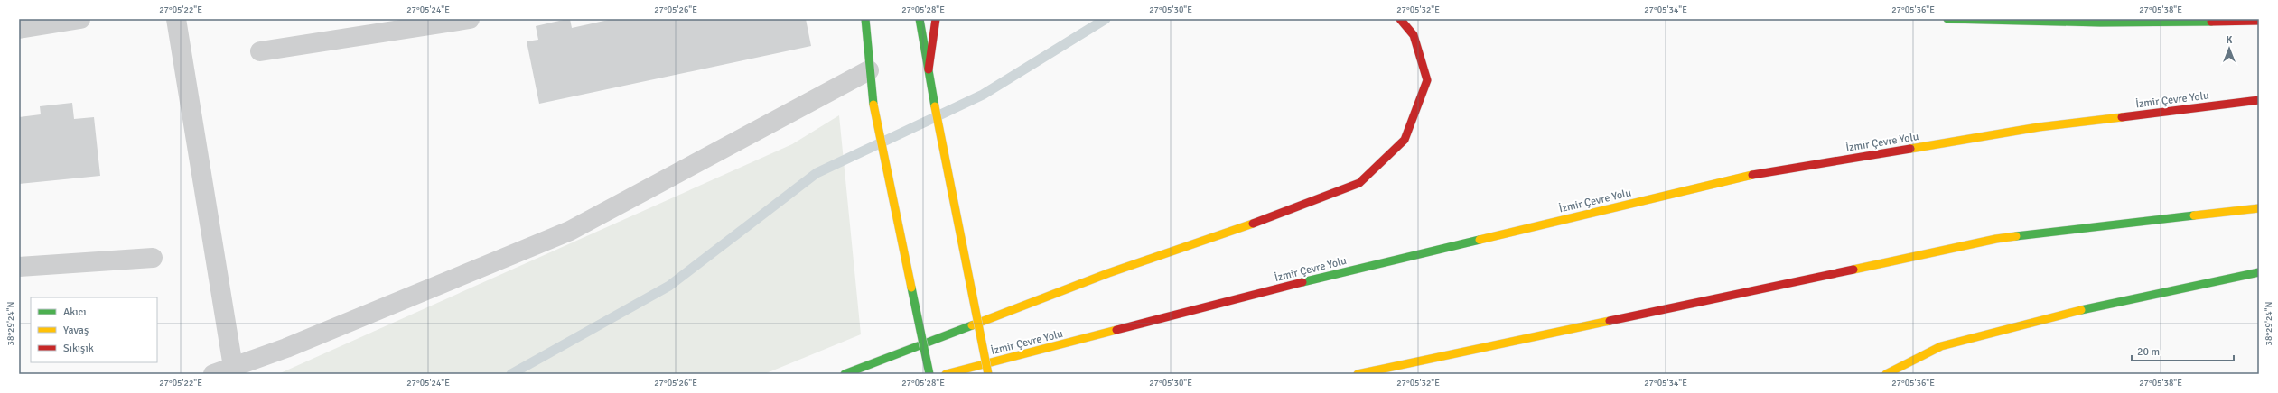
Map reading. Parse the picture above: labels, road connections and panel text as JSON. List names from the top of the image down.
{
  "streets": {
    "main road": ["İzmir Çevre Yolu"]
  },
  "legend": ["Akıcı", "Yavaş", "Sıkışık"],
  "scale_bar": "20 m",
  "north": "top",
  "coordinates": [
    "27°05'22\"E",
    "27°05'24\"E",
    "27°05'26\"E",
    "27°05'28\"E",
    "27°05'30\"E",
    "27°05'32\"E",
    "27°05'34\"E",
    "27°05'36\"E",
    "27°05'38\"E",
    "38°29'24\"N"
  ]
}
